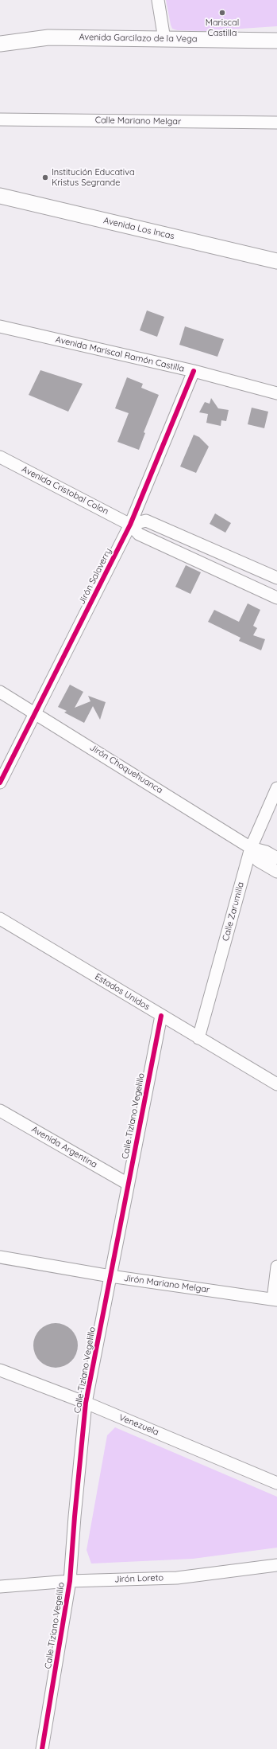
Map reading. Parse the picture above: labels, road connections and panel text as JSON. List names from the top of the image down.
{
  "streets": {
    "street": [
      "Avenida Garcilazo de la Vega",
      "Calle Mariano Melgar",
      "Avenida Los Incas",
      "Avenida Mariscal Ramón Castilla",
      "Avenida Cristobal Colon",
      "Jirón Salaverry",
      "Jirón Choquehuanca",
      "Calle Zarumilla",
      "Estados Unidos",
      "Calle Tiziano Vegelillo",
      "Avenida Argentina",
      "Jirón Mariano Melgar",
      "Venezuela",
      "Jirón Loreto"
    ]
  },
  "crossings": [
    ["Avenida Mariscal Ramón Castilla", "Jirón Salaverry"],
    ["Avenida Cristobal Colon", "Jirón Salaverry"],
    ["Jirón Salaverry", "Jirón Choquehuanca"],
    ["Jirón Choquehuanca", "Calle Zarumilla"],
    ["Calle Zarumilla", "Estados Unidos"],
    ["Estados Unidos", "Calle Tiziano Vegelillo"],
    ["Calle Tiziano Vegelillo", "Avenida Argentina"],
    ["Calle Tiziano Vegelillo", "Jirón Mariano Melgar"],
    ["Calle Tiziano Vegelillo", "Venezuela"],
    ["Calle Tiziano Vegelillo", "Jirón Loreto"]
  ],
  "places": ["Mariscal Castilla", "Institución Educativa Kristus Segrande"]
}
